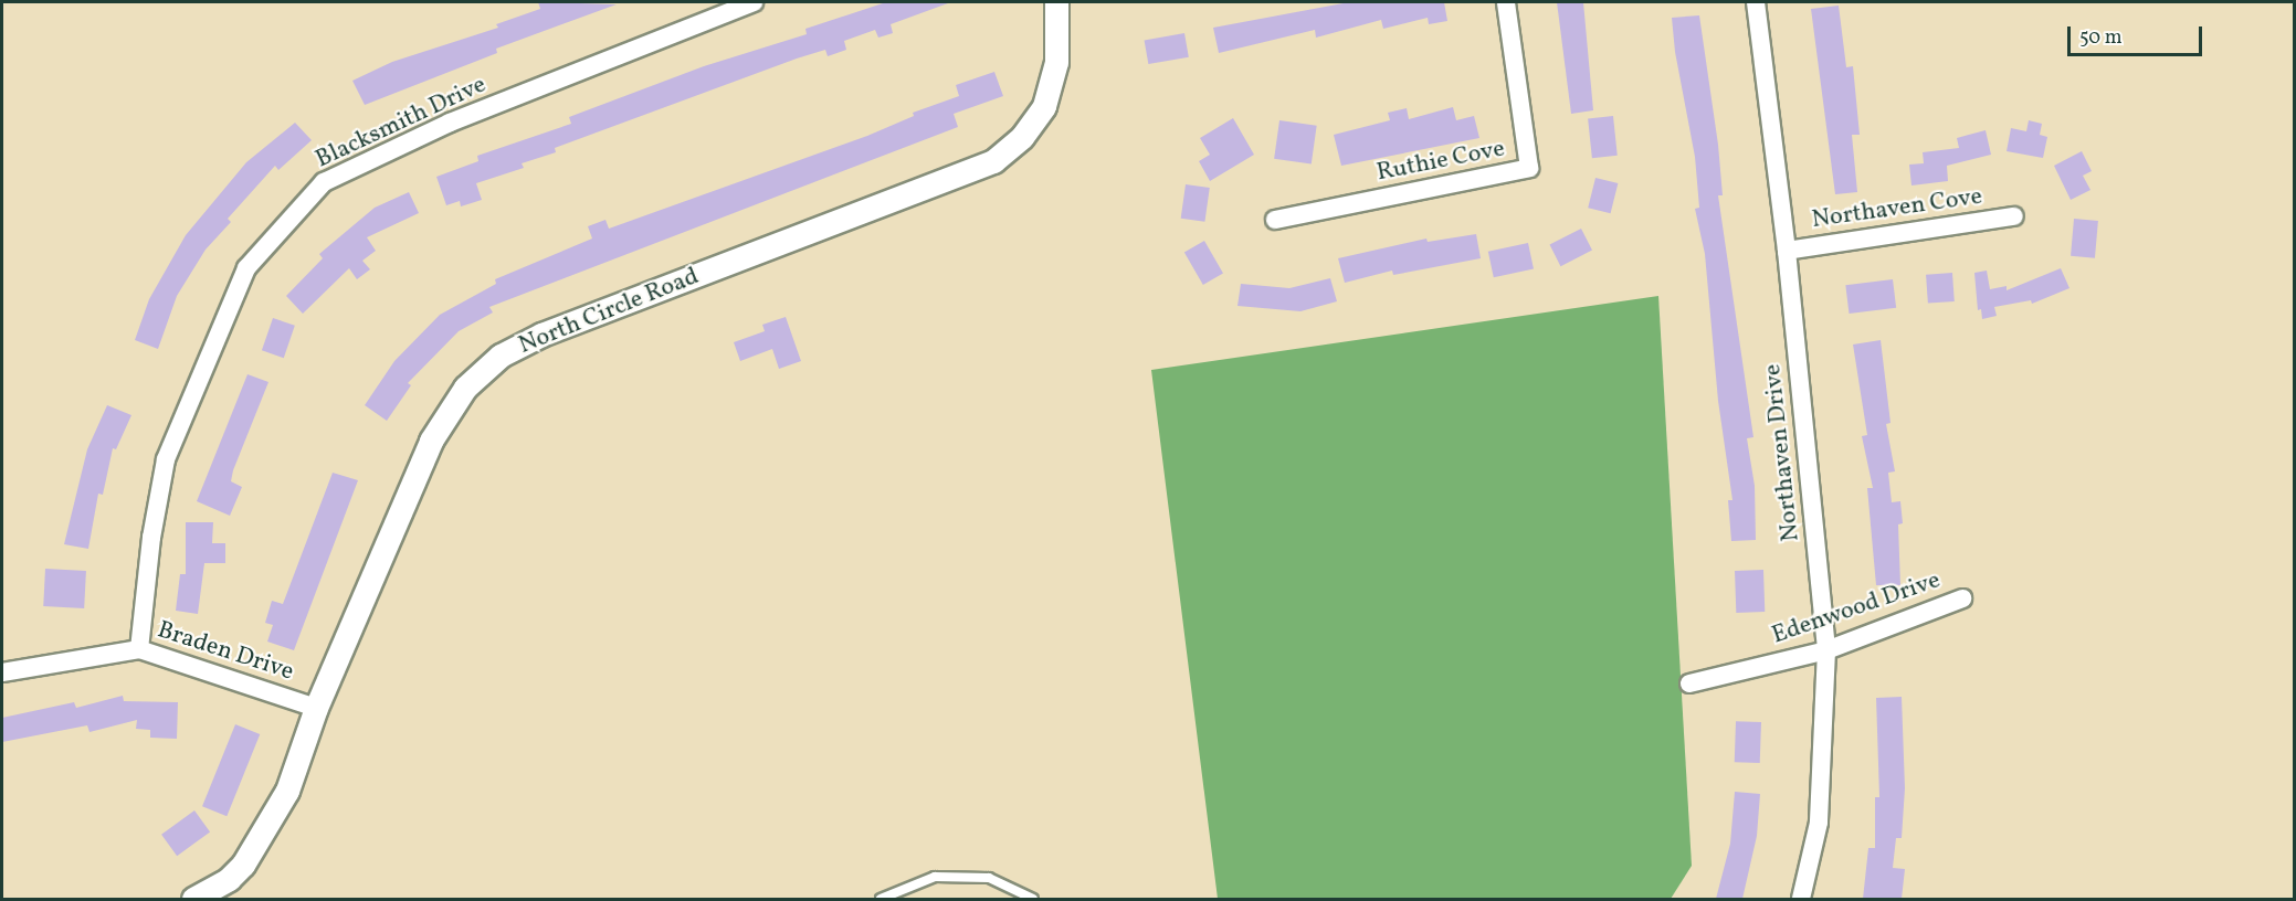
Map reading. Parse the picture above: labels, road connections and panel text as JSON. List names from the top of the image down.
{
  "streets": {
    "street": [
      "Blacksmith Drive",
      "Ruthie Cove",
      "Northaven Cove",
      "North Circle Road",
      "Northaven Drive",
      "Edenwood Drive",
      "Braden Drive"
    ]
  },
  "crossings": [
    ["Blacksmith Drive", "Braden Drive"],
    ["Northaven Cove", "Northaven Drive"],
    ["North Circle Road", "Braden Drive"],
    ["Northaven Drive", "Edenwood Drive"]
  ],
  "scale_bar": "50 m"
}
